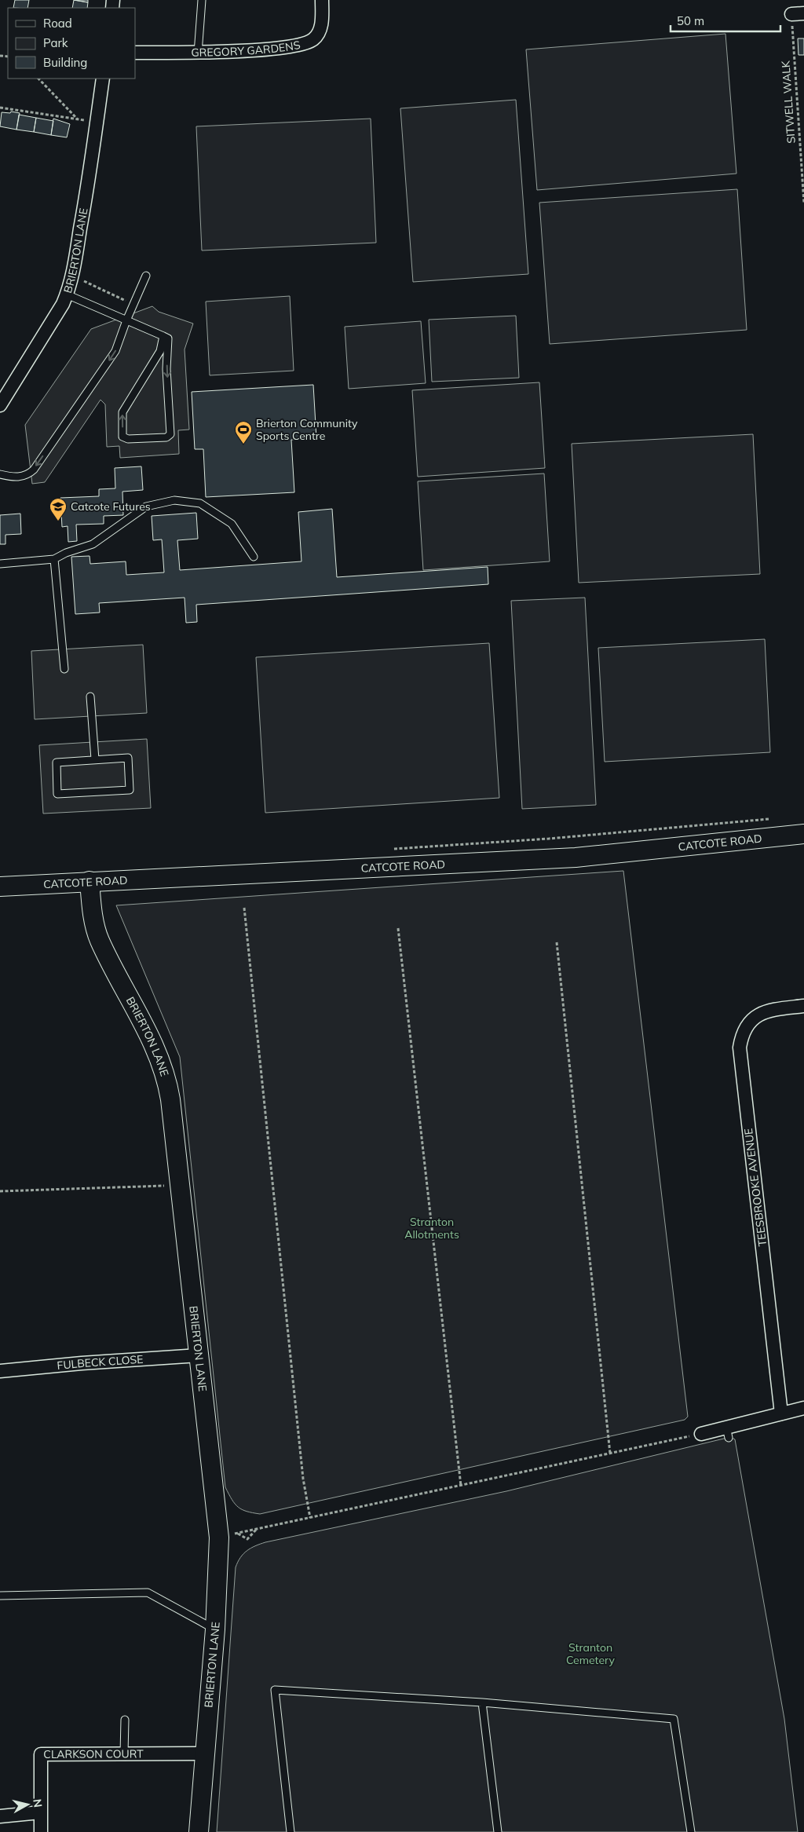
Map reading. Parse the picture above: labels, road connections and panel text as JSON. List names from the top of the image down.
{
  "streets": {
    "street": [
      "GREGORY GARDENS",
      "BRIERTON LANE",
      "CATCOTE ROAD",
      "TEESBROOKE AVENUE",
      "FULBECK CLOSE",
      "CLARKSON COURT"
    ],
    "path": ["SITWELL WALK"]
  },
  "crossings": [
    ["BRIERTON LANE", "CATCOTE ROAD"],
    ["BRIERTON LANE", "FULBECK CLOSE"],
    ["BRIERTON LANE", "CLARKSON COURT"]
  ],
  "parks": ["Stranton Allotments", "Stranton Cemetery"],
  "places": {
    "sports": ["Brierton Community Sports Centre"],
    "school or university": ["Catcote Futures"]
  },
  "legend": ["Road", "Park", "Building"],
  "scale_bar": "50 m",
  "north": "right"
}
